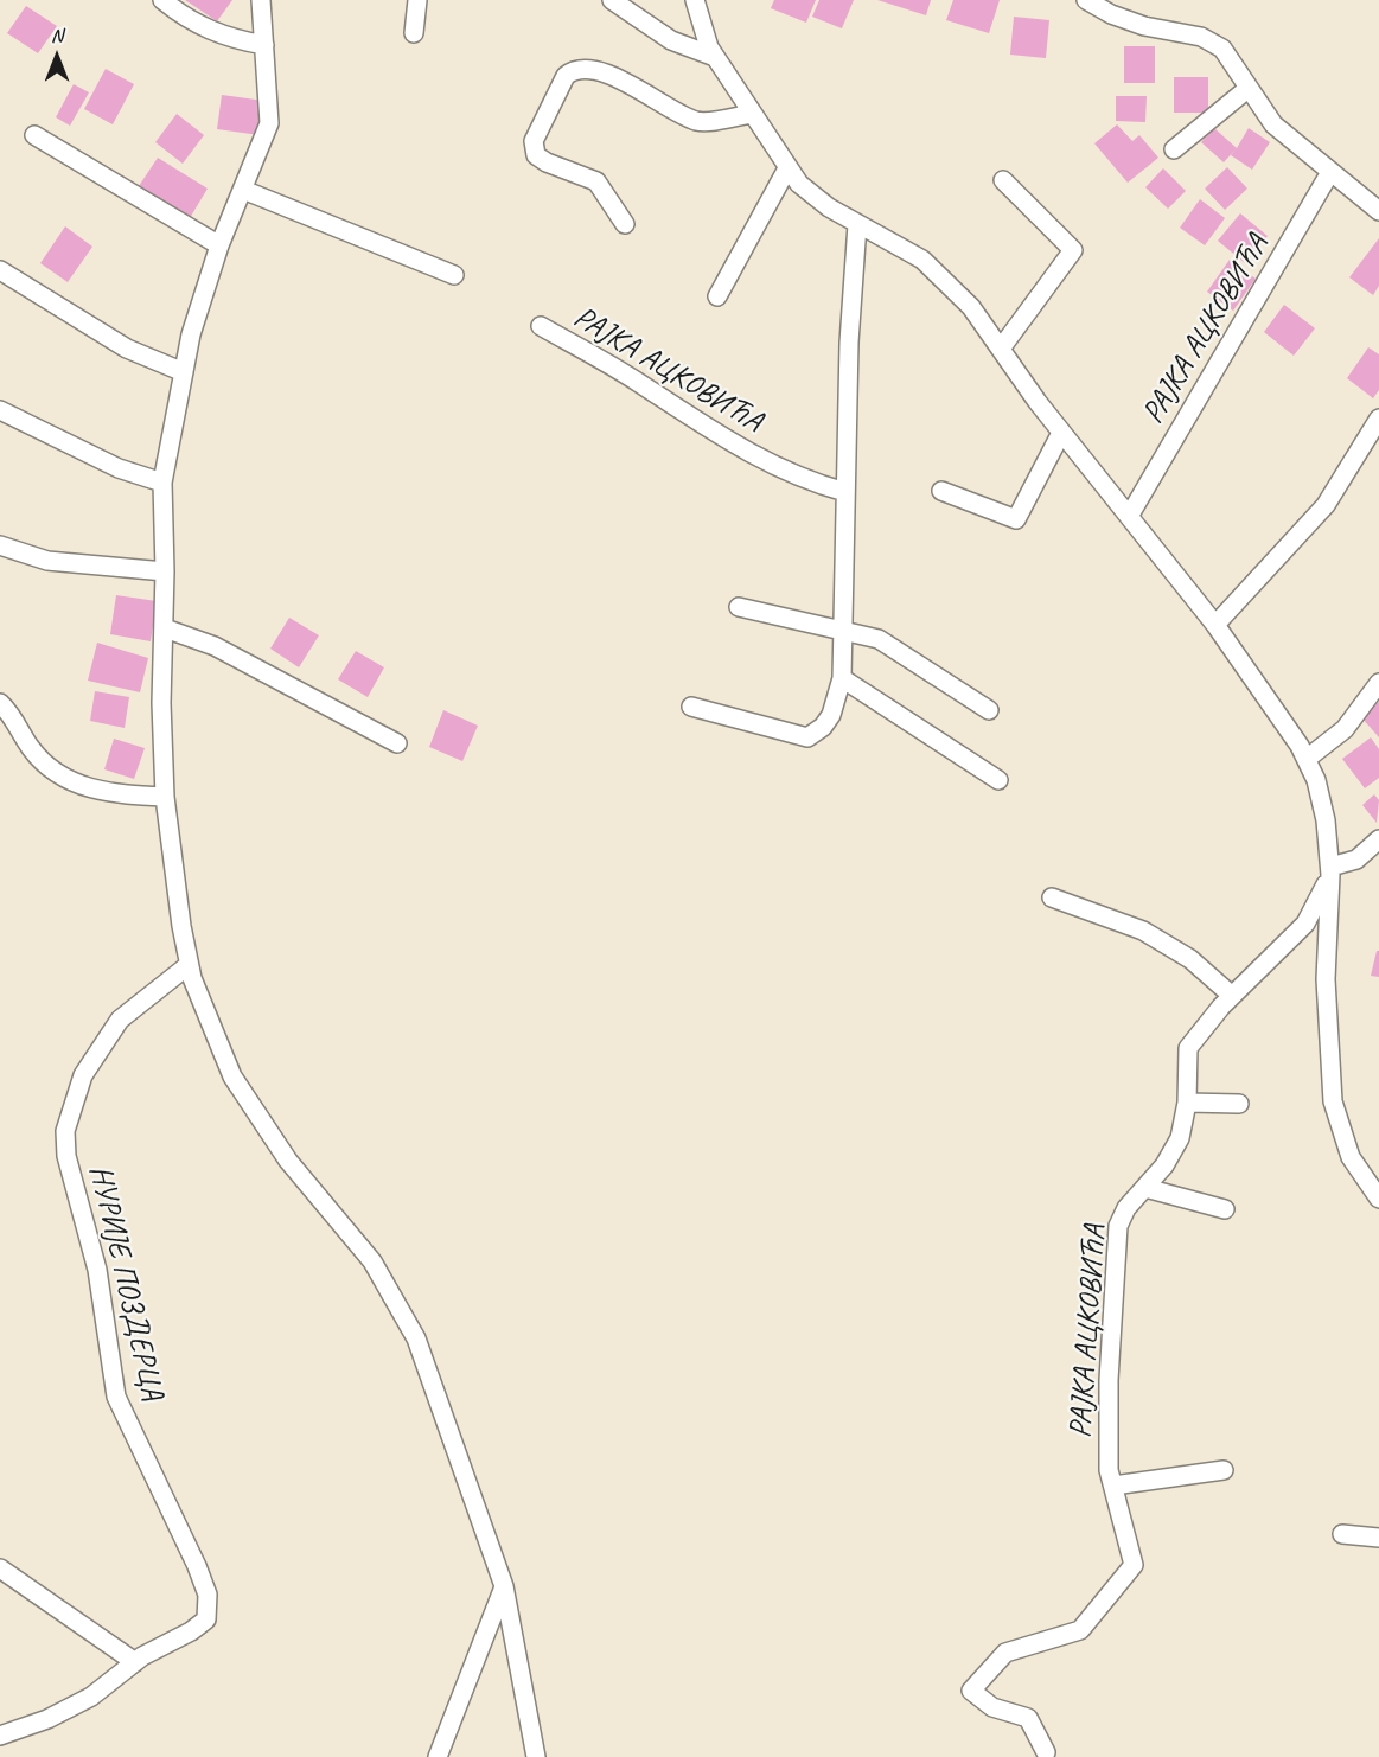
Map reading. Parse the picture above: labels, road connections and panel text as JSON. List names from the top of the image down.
{
  "streets": {
    "street": ["РАЈКА АЦКОВИЋА", "НУРИЈЕ ПОЗДЕРЦА"]
  },
  "north": "top"
}
